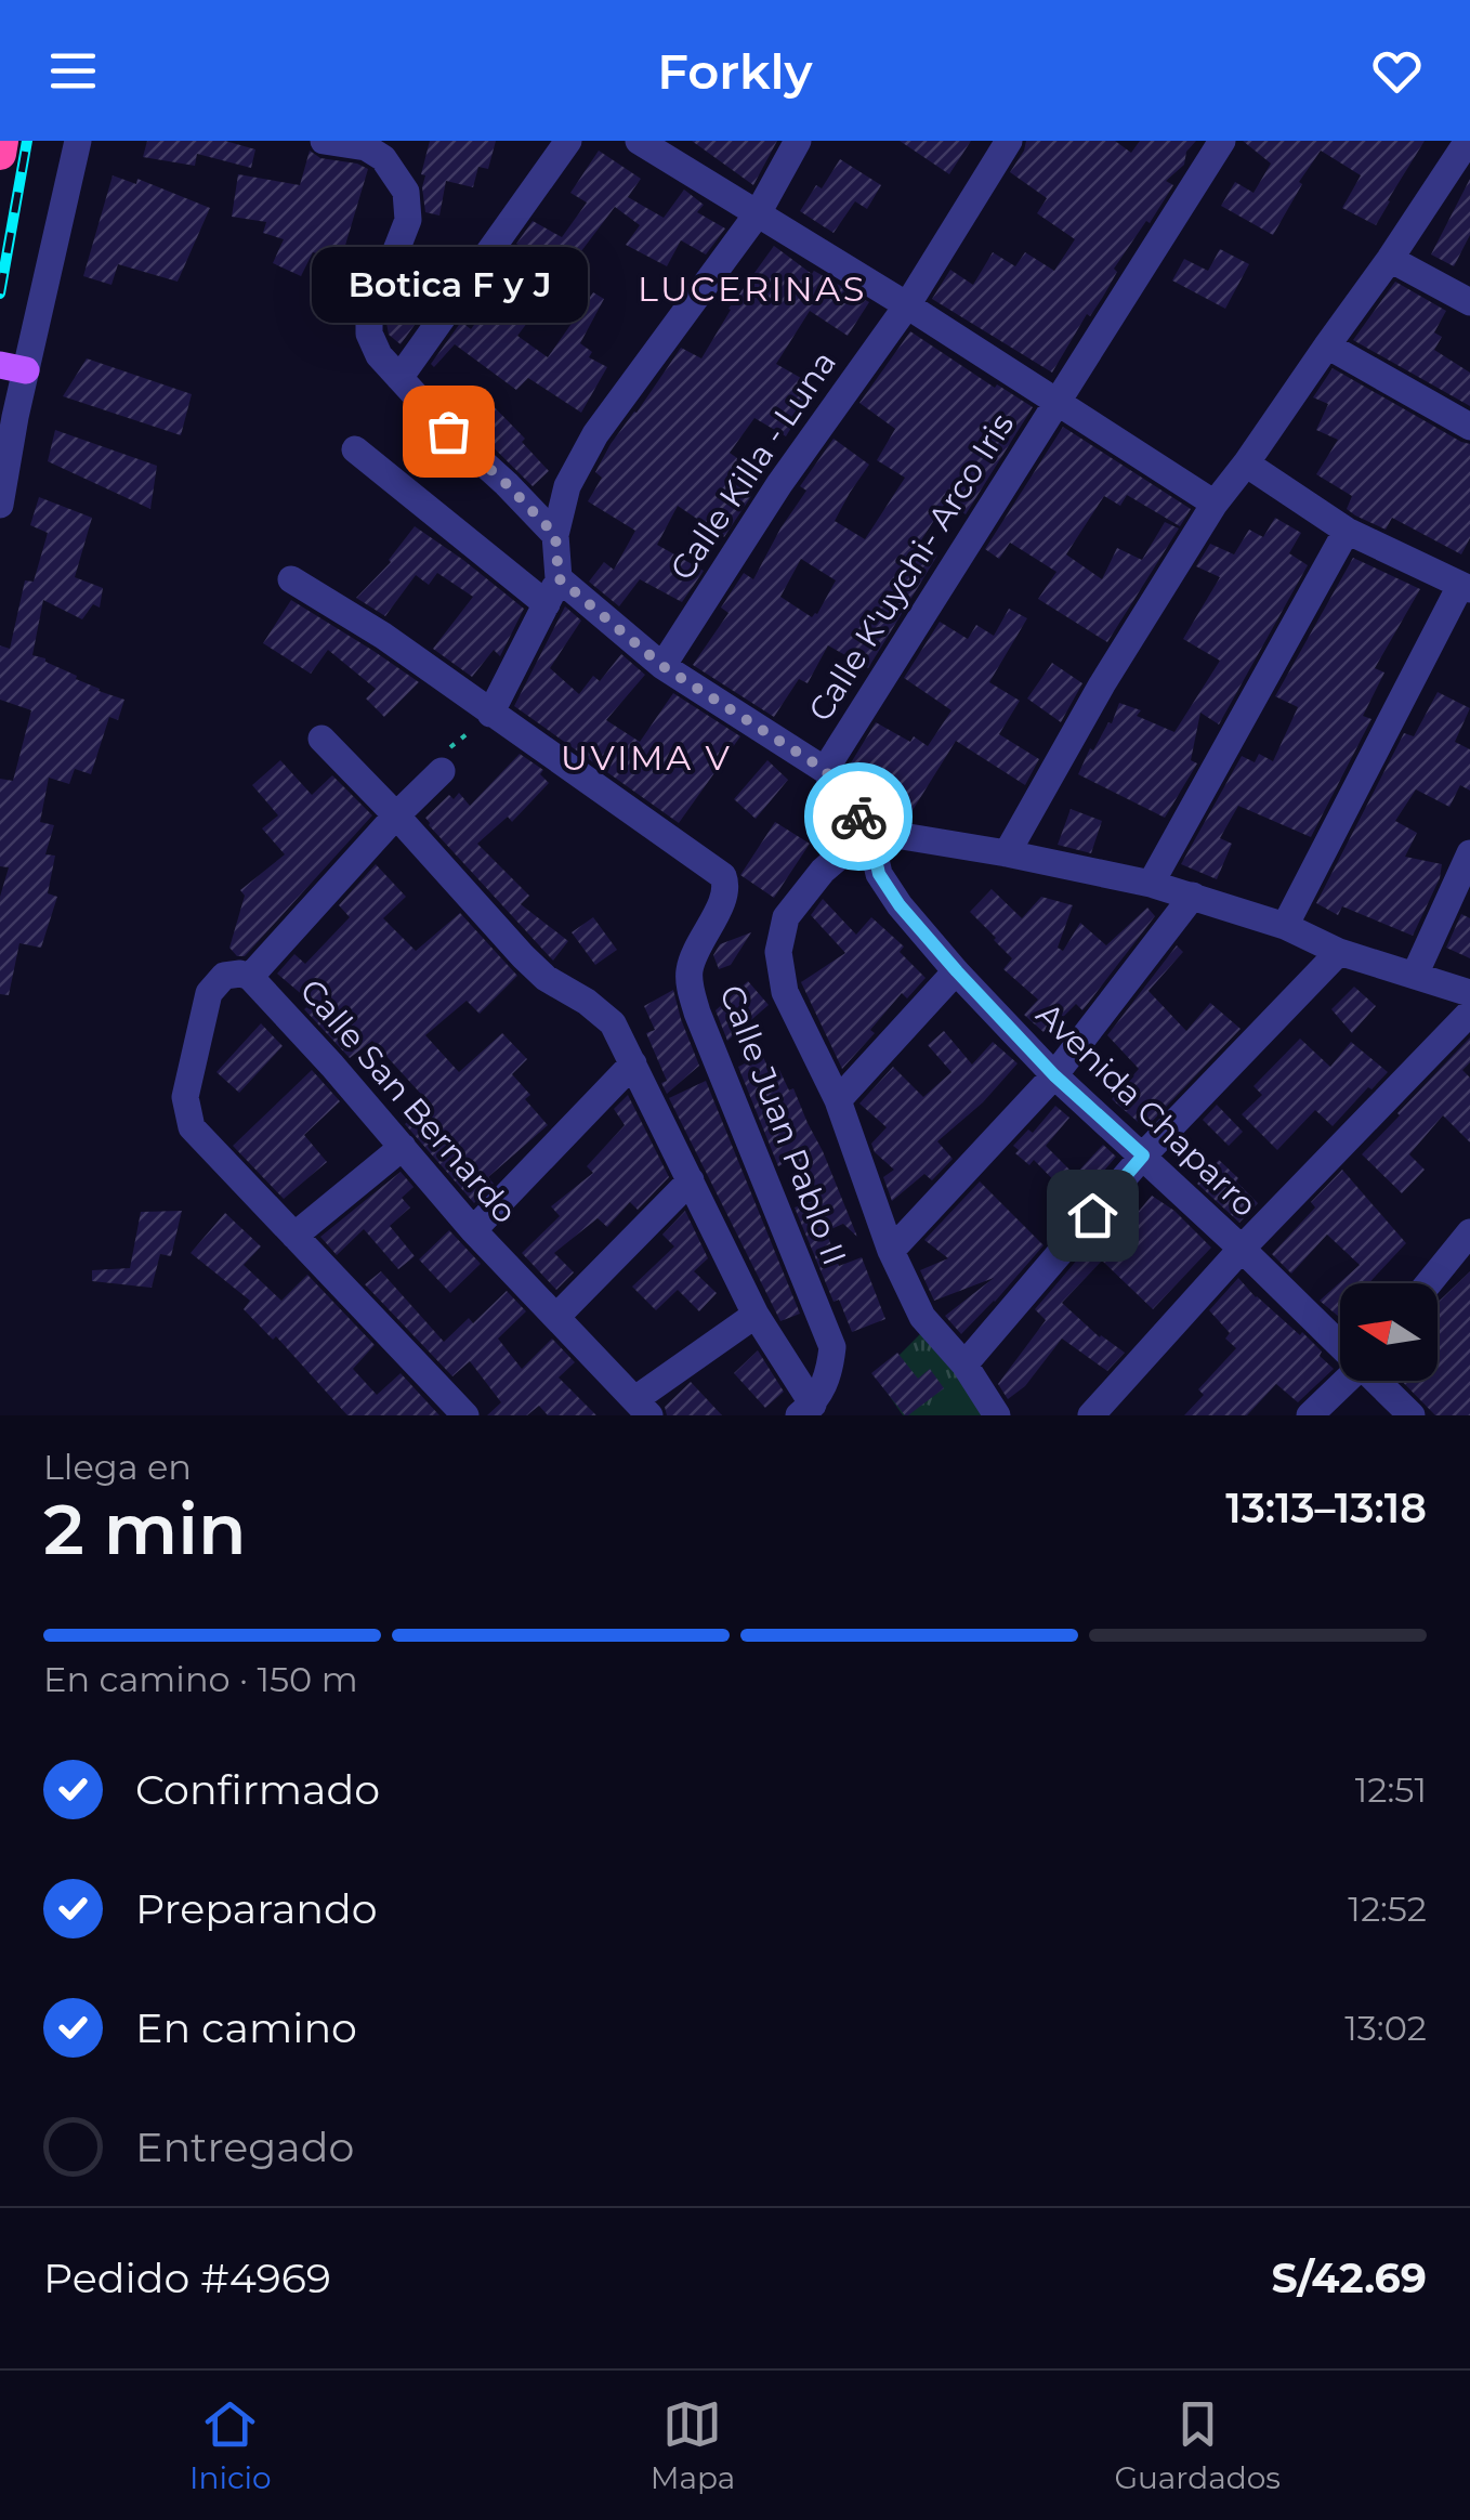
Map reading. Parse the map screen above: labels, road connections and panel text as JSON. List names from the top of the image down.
{
  "streets": {
    "street": [
      "Calle Killa - Luna",
      "Calle K'uychi- Arco Iris",
      "Calle San Bernardo",
      "Avenida Chaparro",
      "Calle Juan Pablo II"
    ]
  },
  "crossings": [
    ["Calle K'uychi- Arco Iris", "Avenida Chaparro"]
  ],
  "districts": ["LUCERINAS", "UVIMA V"],
  "places": ["Botica F y J"],
  "north": "left",
  "page": {
    "header": "Forkly",
    "bubble": "Botica F y J",
    "heading": ["2 min", "Llega en", "13:13–13:18"],
    "panel": ["Pedido #4969", "S/42.69"],
    "bar": "En camino · 150 m",
    "list": [
      ["Confirmado", "12:51"],
      ["Preparando", "12:52"],
      ["En camino", "13:02"],
      "Entregado"
    ],
    "tabs": ["Inicio", "Mapa", "Guardados"]
  }
}
